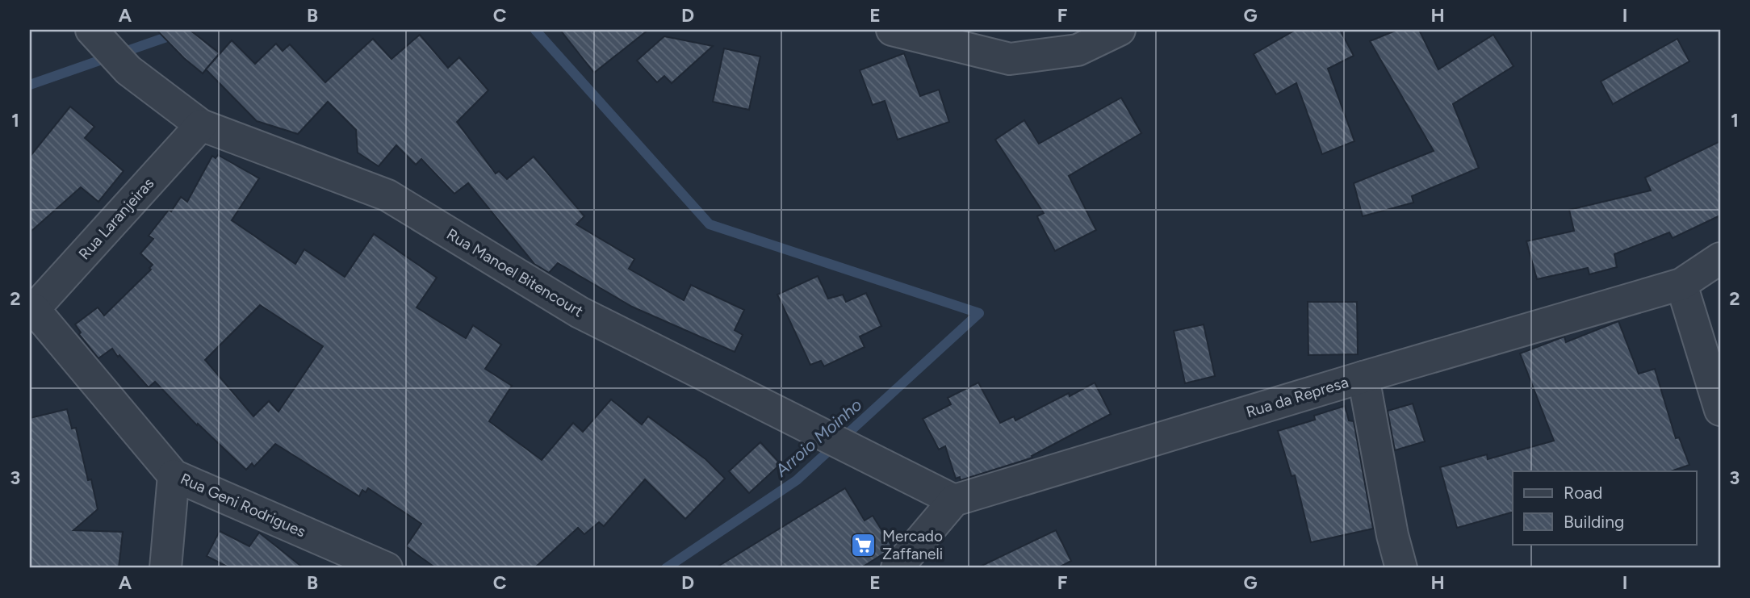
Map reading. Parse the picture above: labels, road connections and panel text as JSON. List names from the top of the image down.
{
  "streets": {
    "street": [
      "Rua Laranjeiras",
      "Rua Manoel Bitencourt",
      "Rua da Represa",
      "Rua Geni Rodrigues"
    ]
  },
  "crossings": [
    ["Rua Laranjeiras", "Rua Manoel Bitencourt"],
    ["Rua Laranjeiras", "Rua Geni Rodrigues"],
    ["Rua Manoel Bitencourt", "Rua da Represa"]
  ],
  "water": ["Arroio Moinho"],
  "places": {
    "supermarket": ["Mercado Zaffaneli"]
  },
  "legend": ["Road", "Building"],
  "grid": {
    "columns": [
      "A",
      "B",
      "C",
      "D",
      "E",
      "F",
      "G",
      "H",
      "I"
    ],
    "rows": ["1", "2", "3"]
  }
}
